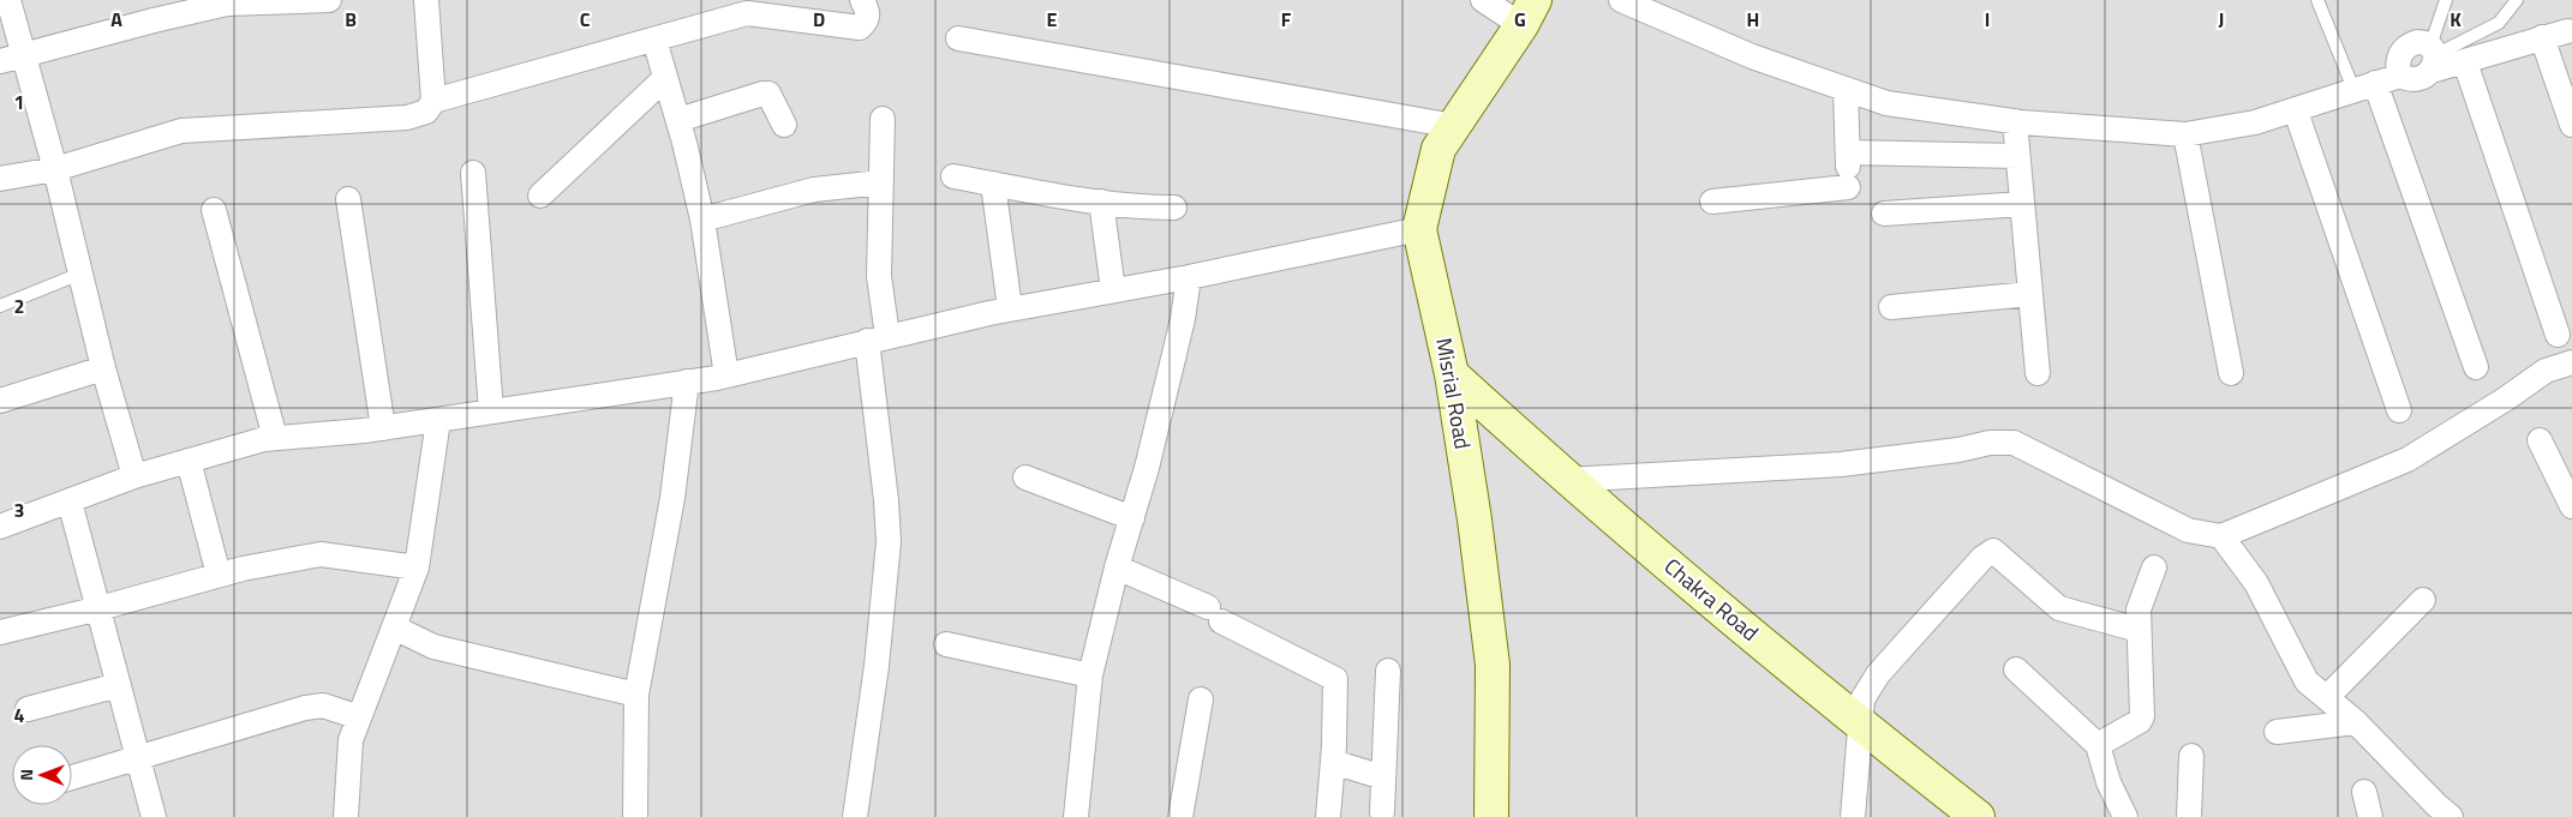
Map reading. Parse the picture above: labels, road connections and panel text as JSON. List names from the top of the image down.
{
  "streets": {
    "main road": ["Misrial Road", "Chakra Road"]
  },
  "crossings": [
    ["Misrial Road", "Chakra Road"]
  ],
  "north": "left",
  "grid": {
    "columns": [
      "A",
      "B",
      "C",
      "D",
      "E",
      "F",
      "G",
      "H",
      "I",
      "J",
      "K"
    ],
    "rows": [
      "1",
      "2",
      "3",
      "4"
    ]
  }
}
